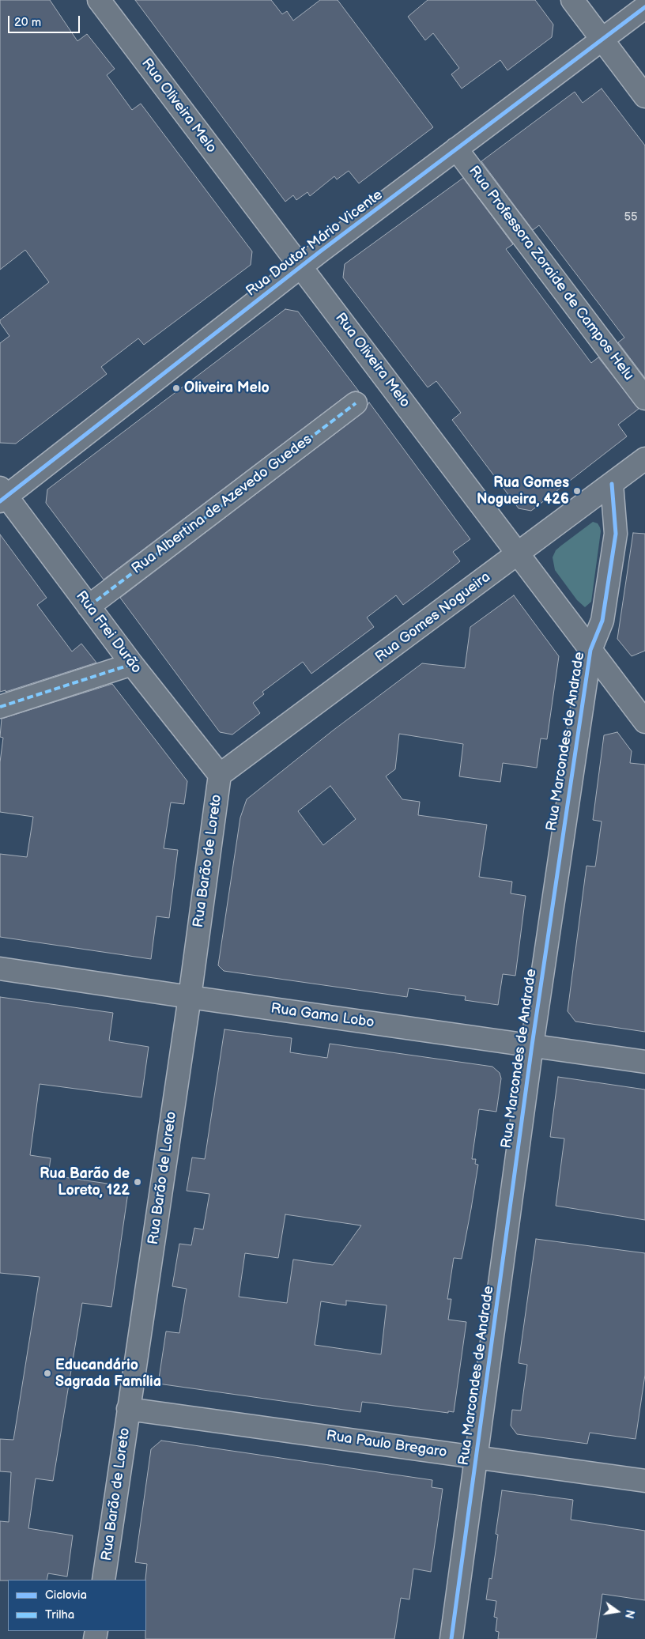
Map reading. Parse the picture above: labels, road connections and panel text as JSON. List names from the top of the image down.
{
  "streets": {
    "street": [
      "Rua Oliveira Melo",
      "Rua Doutor Mário Vicente",
      "Rua Professora Zoraide de Campos Helu",
      "Rua Albertina de Azevedo Guedes",
      "Rua Gomes Nogueira",
      "Rua Frei Durão",
      "Rua Marcondes de Andrade",
      "Rua Barão de Loreto",
      "Rua Gama Lobo",
      "Rua Paulo Bregaro"
    ]
  },
  "crossings": [
    ["Rua Oliveira Melo", "Rua Doutor Mário Vicente"],
    ["Rua Oliveira Melo", "Rua Gomes Nogueira"],
    ["Rua Oliveira Melo", "Rua Marcondes de Andrade"],
    ["Rua Doutor Mário Vicente", "Rua Professora Zoraide de Campos Helu"],
    ["Rua Doutor Mário Vicente", "Rua Frei Durão"],
    ["Rua Albertina de Azevedo Guedes", "Rua Frei Durão"],
    ["Rua Gomes Nogueira", "Rua Frei Durão"],
    ["Rua Gomes Nogueira", "Rua Marcondes de Andrade"],
    ["Rua Gomes Nogueira", "Rua Barão de Loreto"],
    ["Rua Frei Durão", "Rua Barão de Loreto"],
    ["Rua Marcondes de Andrade", "Rua Gama Lobo"],
    ["Rua Marcondes de Andrade", "Rua Paulo Bregaro"],
    ["Rua Barão de Loreto", "Rua Gama Lobo"],
    ["Rua Barão de Loreto", "Rua Paulo Bregaro"]
  ],
  "places": [
    "Oliveira Melo",
    "Rua Gomes Nogueira, 426",
    "Rua Barão de Loreto, 122",
    "Educandário Sagrada Família"
  ],
  "house_numbers": ["55"],
  "legend": ["Ciclovia", "Trilha"],
  "scale_bar": "20 m",
  "north": "right"
}
